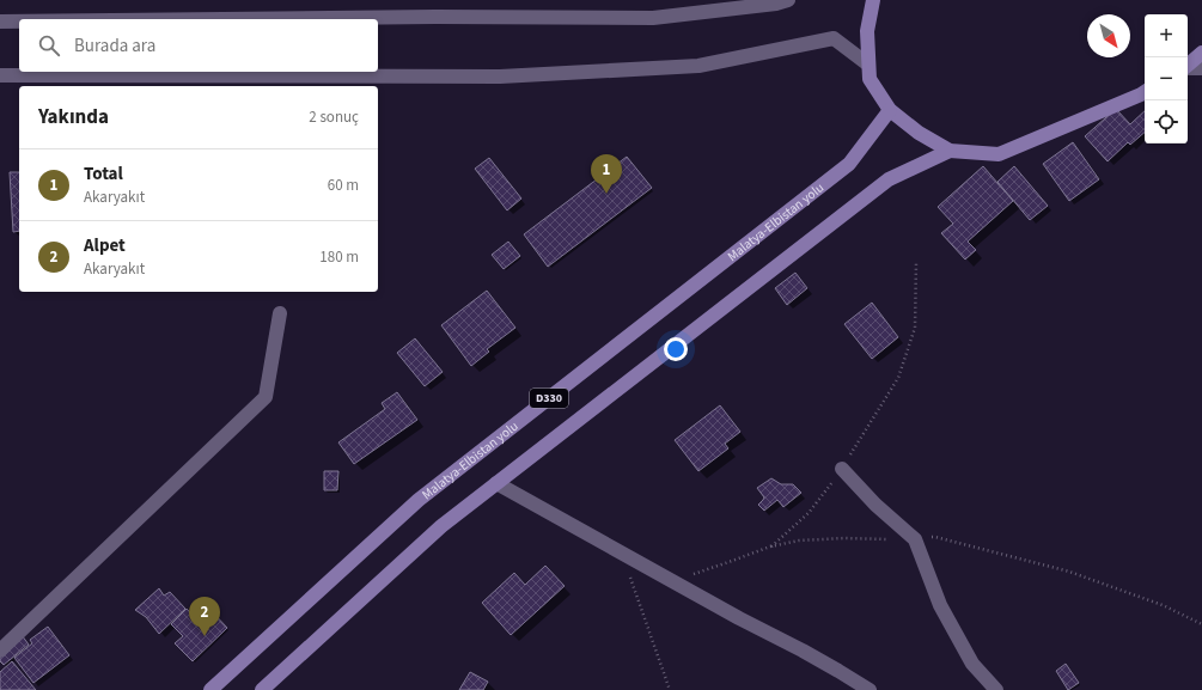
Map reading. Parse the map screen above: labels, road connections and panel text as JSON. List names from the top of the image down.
{
  "streets": {
    "main road": ["Malatya-Elbistan yolu", "D330"]
  },
  "north": "bottom right",
  "page": {
    "map_buttons": ["+", "−"],
    "search": "Burada ara",
    "heading": ["Yakında", "2 sonuç"],
    "list": [
      {
        "mark": "1",
        "name": "Total",
        "note": "Akaryakıt",
        "value": "60 m"
      },
      {
        "mark": "2",
        "name": "Alpet",
        "note": "Akaryakıt",
        "value": "180 m"
      }
    ],
    "pins": ["1", "2"]
  }
}
